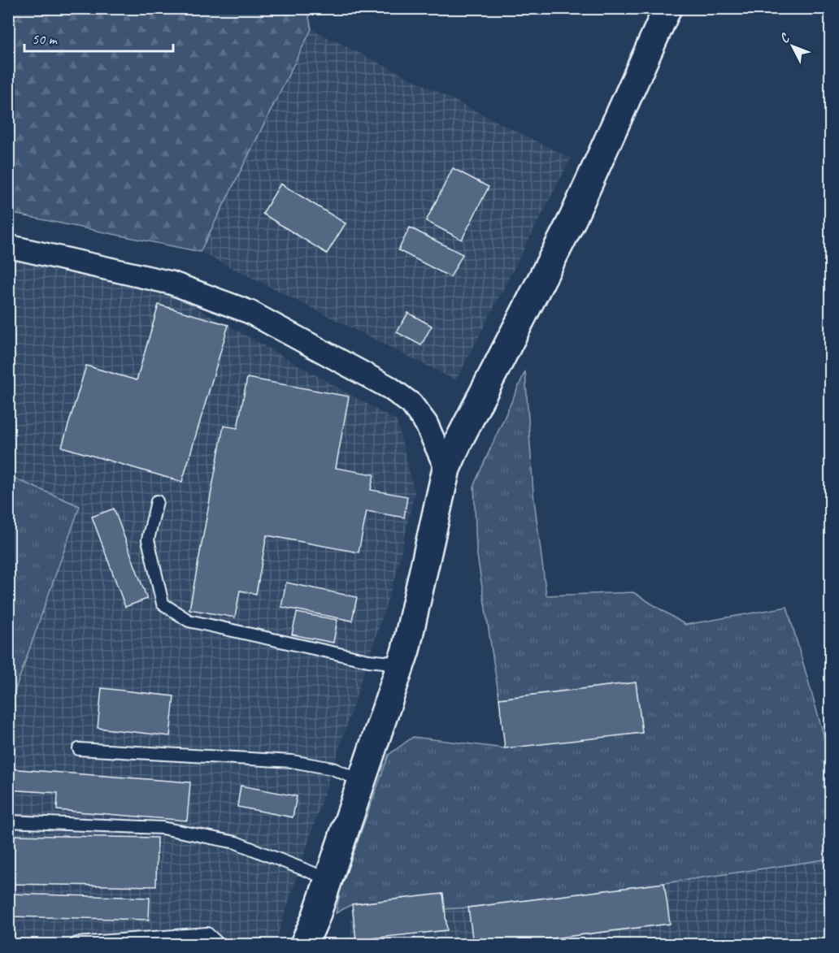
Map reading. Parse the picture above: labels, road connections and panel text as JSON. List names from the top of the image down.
{
  "scale_bar": "50 m",
  "north": "top left"
}
